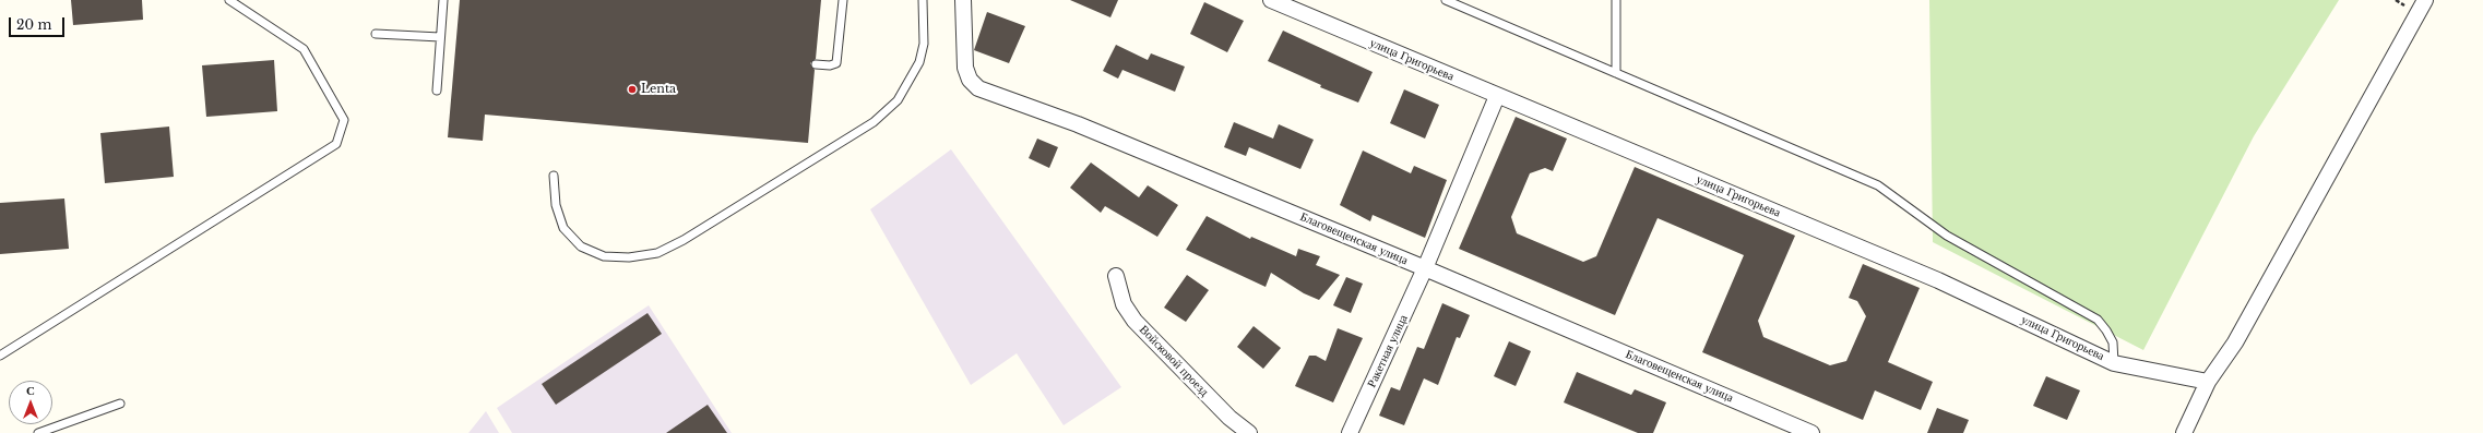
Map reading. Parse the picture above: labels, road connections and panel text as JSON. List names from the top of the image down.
{
  "streets": {
    "street": [
      "улица Григорьева",
      "Благовещенская улица",
      "Ракетная улица",
      "Войсковой проезд"
    ]
  },
  "crossings": [
    ["улица Григорьева", "Ракетная улица"],
    ["Благовещенская улица", "Ракетная улица"]
  ],
  "places": ["Lenta"],
  "scale_bar": "20 m",
  "north": "top"
}
